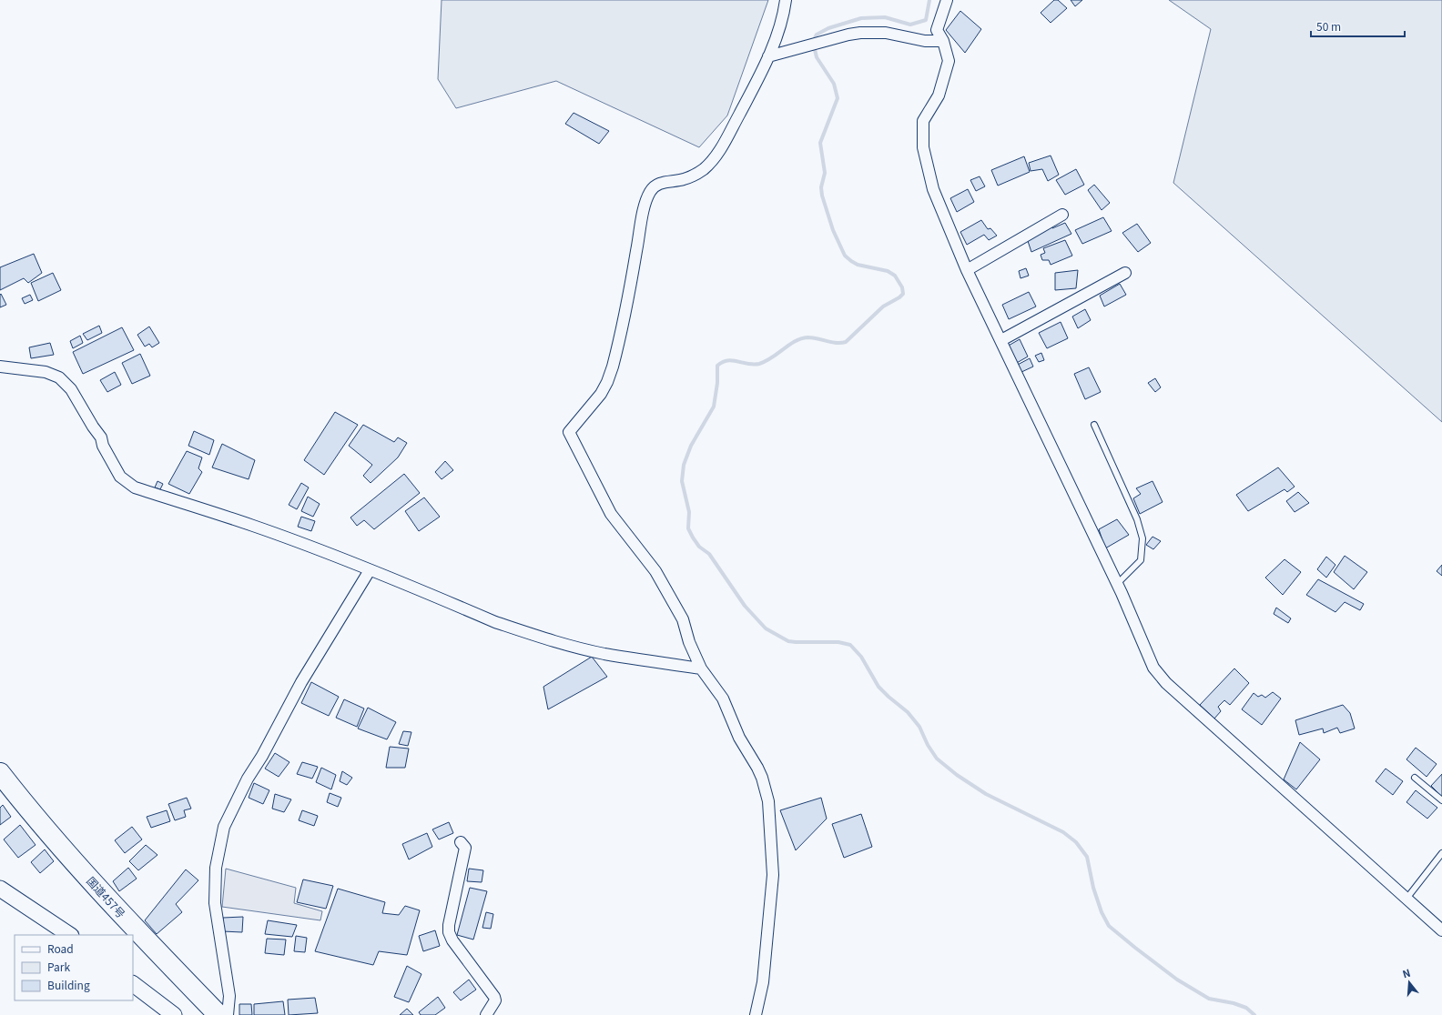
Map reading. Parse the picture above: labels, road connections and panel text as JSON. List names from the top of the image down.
{
  "streets": {
    "highway": ["国道457号"]
  },
  "legend": ["Road", "Park", "Building"],
  "scale_bar": "50 m",
  "north": "top"
}
